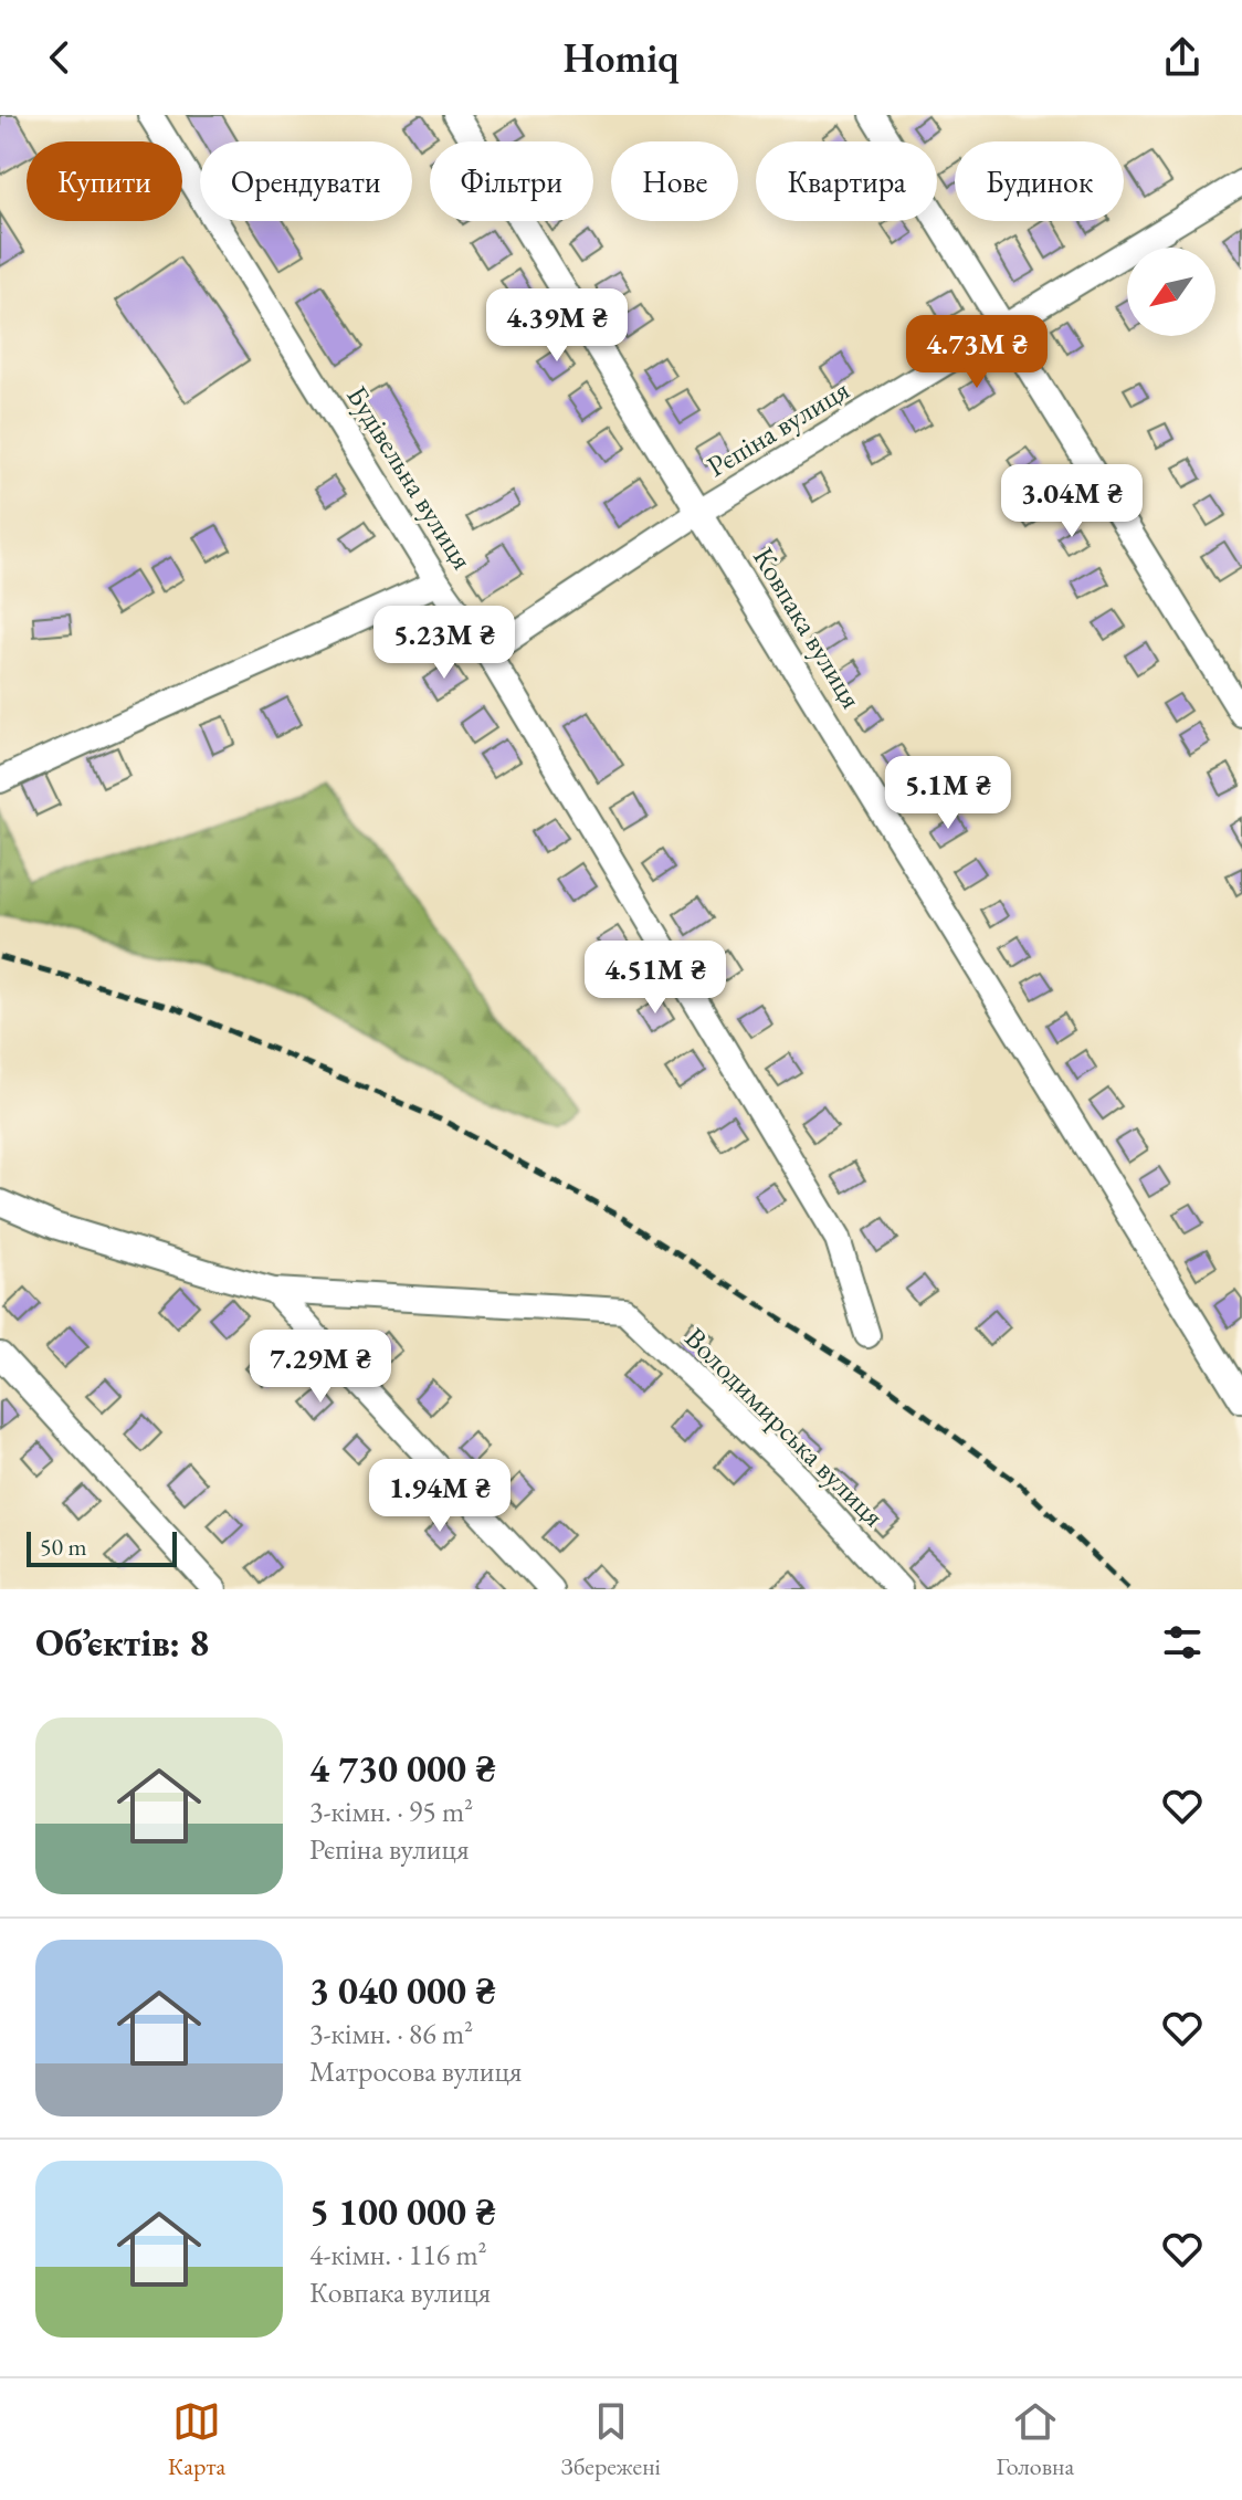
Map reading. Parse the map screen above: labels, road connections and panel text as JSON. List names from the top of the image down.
{
  "streets": {
    "street": [
      "Рєпіна вулиця",
      "Будівельна вулиця",
      "Ковпака вулиця",
      "Володимирська вулиця"
    ]
  },
  "crossings": [
    ["Рєпіна вулиця", "Будівельна вулиця"],
    ["Рєпіна вулиця", "Ковпака вулиця"]
  ],
  "scale_bar": "50 m",
  "north": "bottom left",
  "page": {
    "header": "Homiq",
    "chip": [
      "Купити",
      "Орендувати",
      "Фільтри",
      "Нове",
      "Квартира",
      "Будинок"
    ],
    "price": [
      "4.39M ₴",
      "4.73M ₴",
      "3.04M ₴",
      "5.23M ₴",
      "5.1M ₴",
      "4.51M ₴",
      "7.29M ₴",
      "1.94M ₴"
    ],
    "scale": "50 m",
    "heading": "Об’єктів: 8",
    "list": [
      {
        "name": "4 730 000 ₴",
        "note": "3-кімн. · 95 m² · Рєпіна вулиця"
      },
      {
        "name": "3 040 000 ₴",
        "note": "3-кімн. · 86 m² · Матросова вулиця"
      },
      {
        "name": "5 100 000 ₴",
        "note": "4-кімн. · 116 m² · Ковпака вулиця"
      }
    ],
    "tabs": ["Карта", "Збережені", "Головна"]
  }
}
